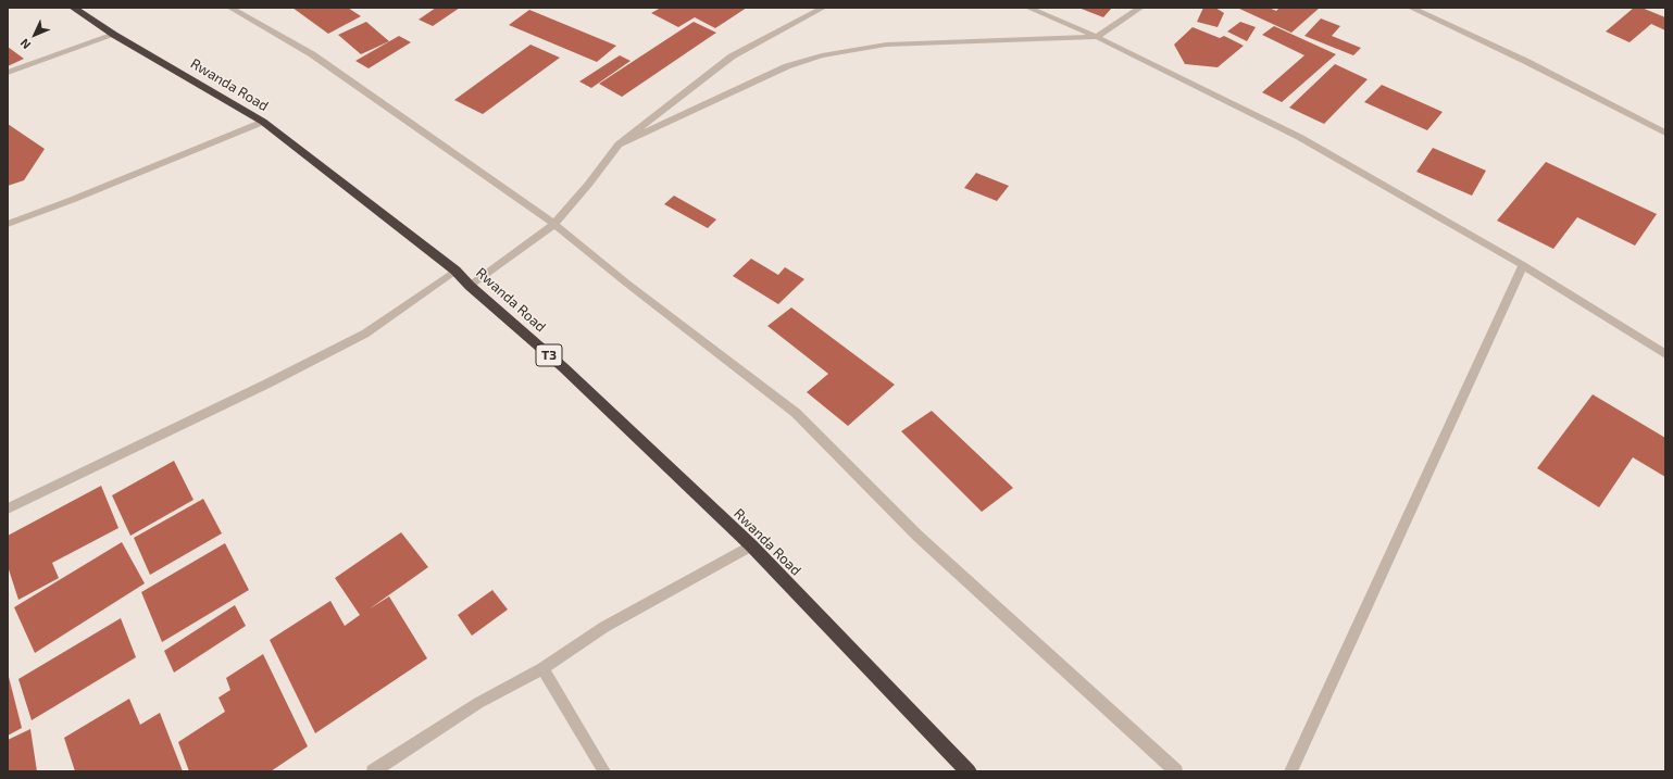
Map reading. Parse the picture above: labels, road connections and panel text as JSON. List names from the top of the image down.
{
  "streets": {
    "highway": ["Rwanda Road", "T3"]
  },
  "north": "bottom left"
}
